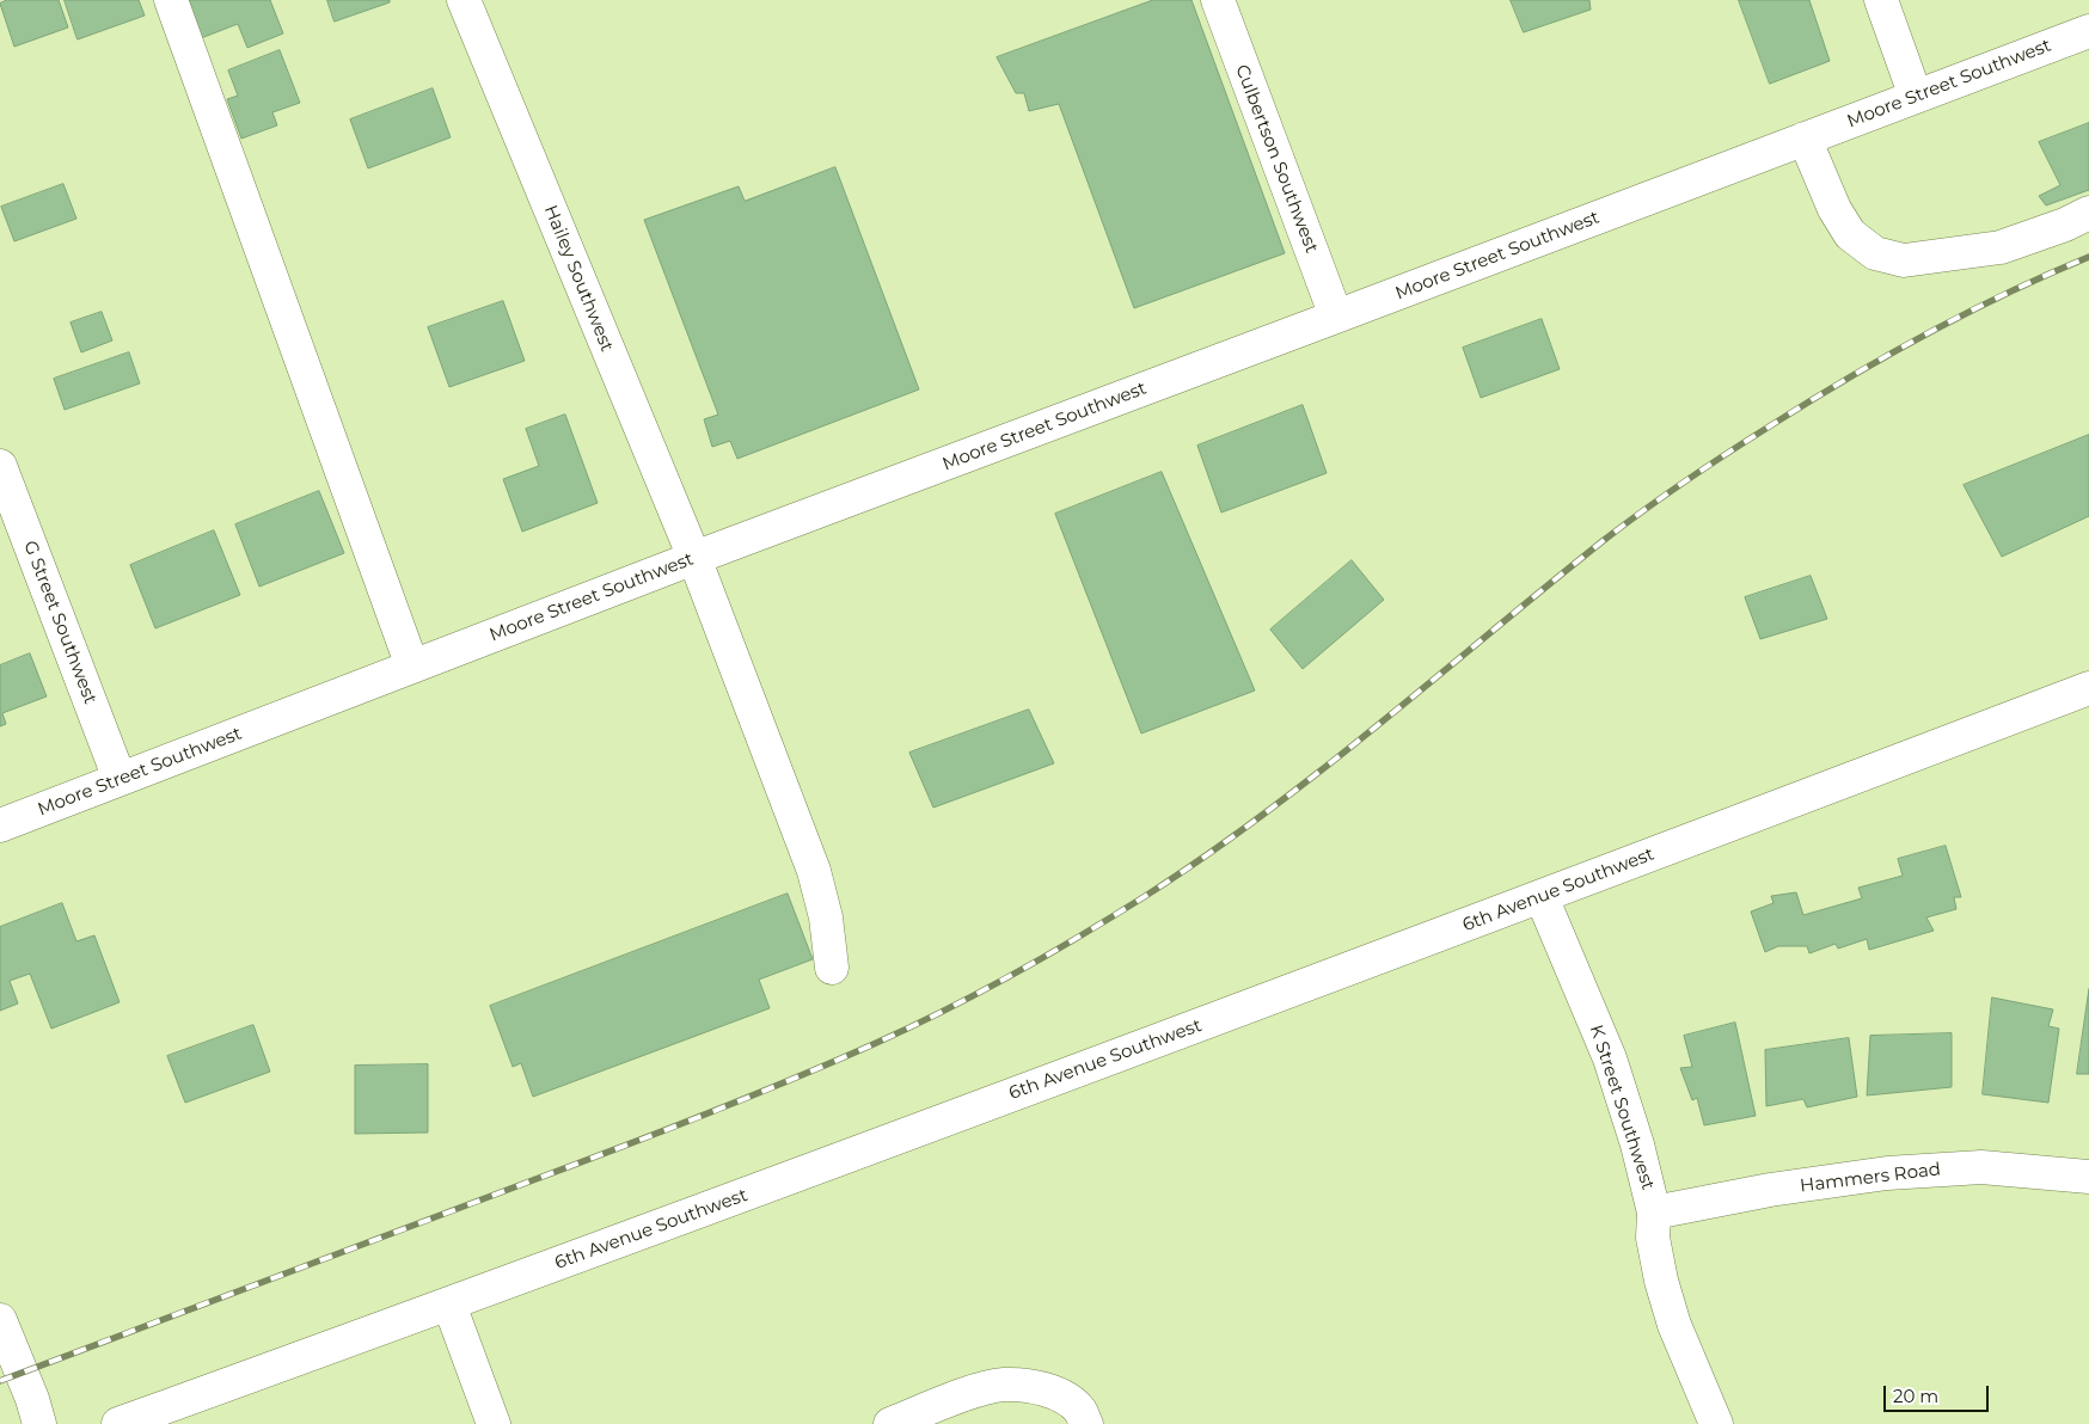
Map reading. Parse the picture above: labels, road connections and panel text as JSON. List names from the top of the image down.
{
  "streets": {
    "street": [
      "Moore Street Southwest",
      "Culbertson Southwest",
      "Hailey Southwest",
      "G Street Southwest",
      "6th Avenue Southwest",
      "K Street Southwest",
      "Hammers Road"
    ]
  },
  "crossings": [
    ["Moore Street Southwest", "Culbertson Southwest"],
    ["Moore Street Southwest", "Hailey Southwest"],
    ["Moore Street Southwest", "G Street Southwest"],
    ["6th Avenue Southwest", "K Street Southwest"],
    ["K Street Southwest", "Hammers Road"]
  ],
  "scale_bar": "20 m"
}
